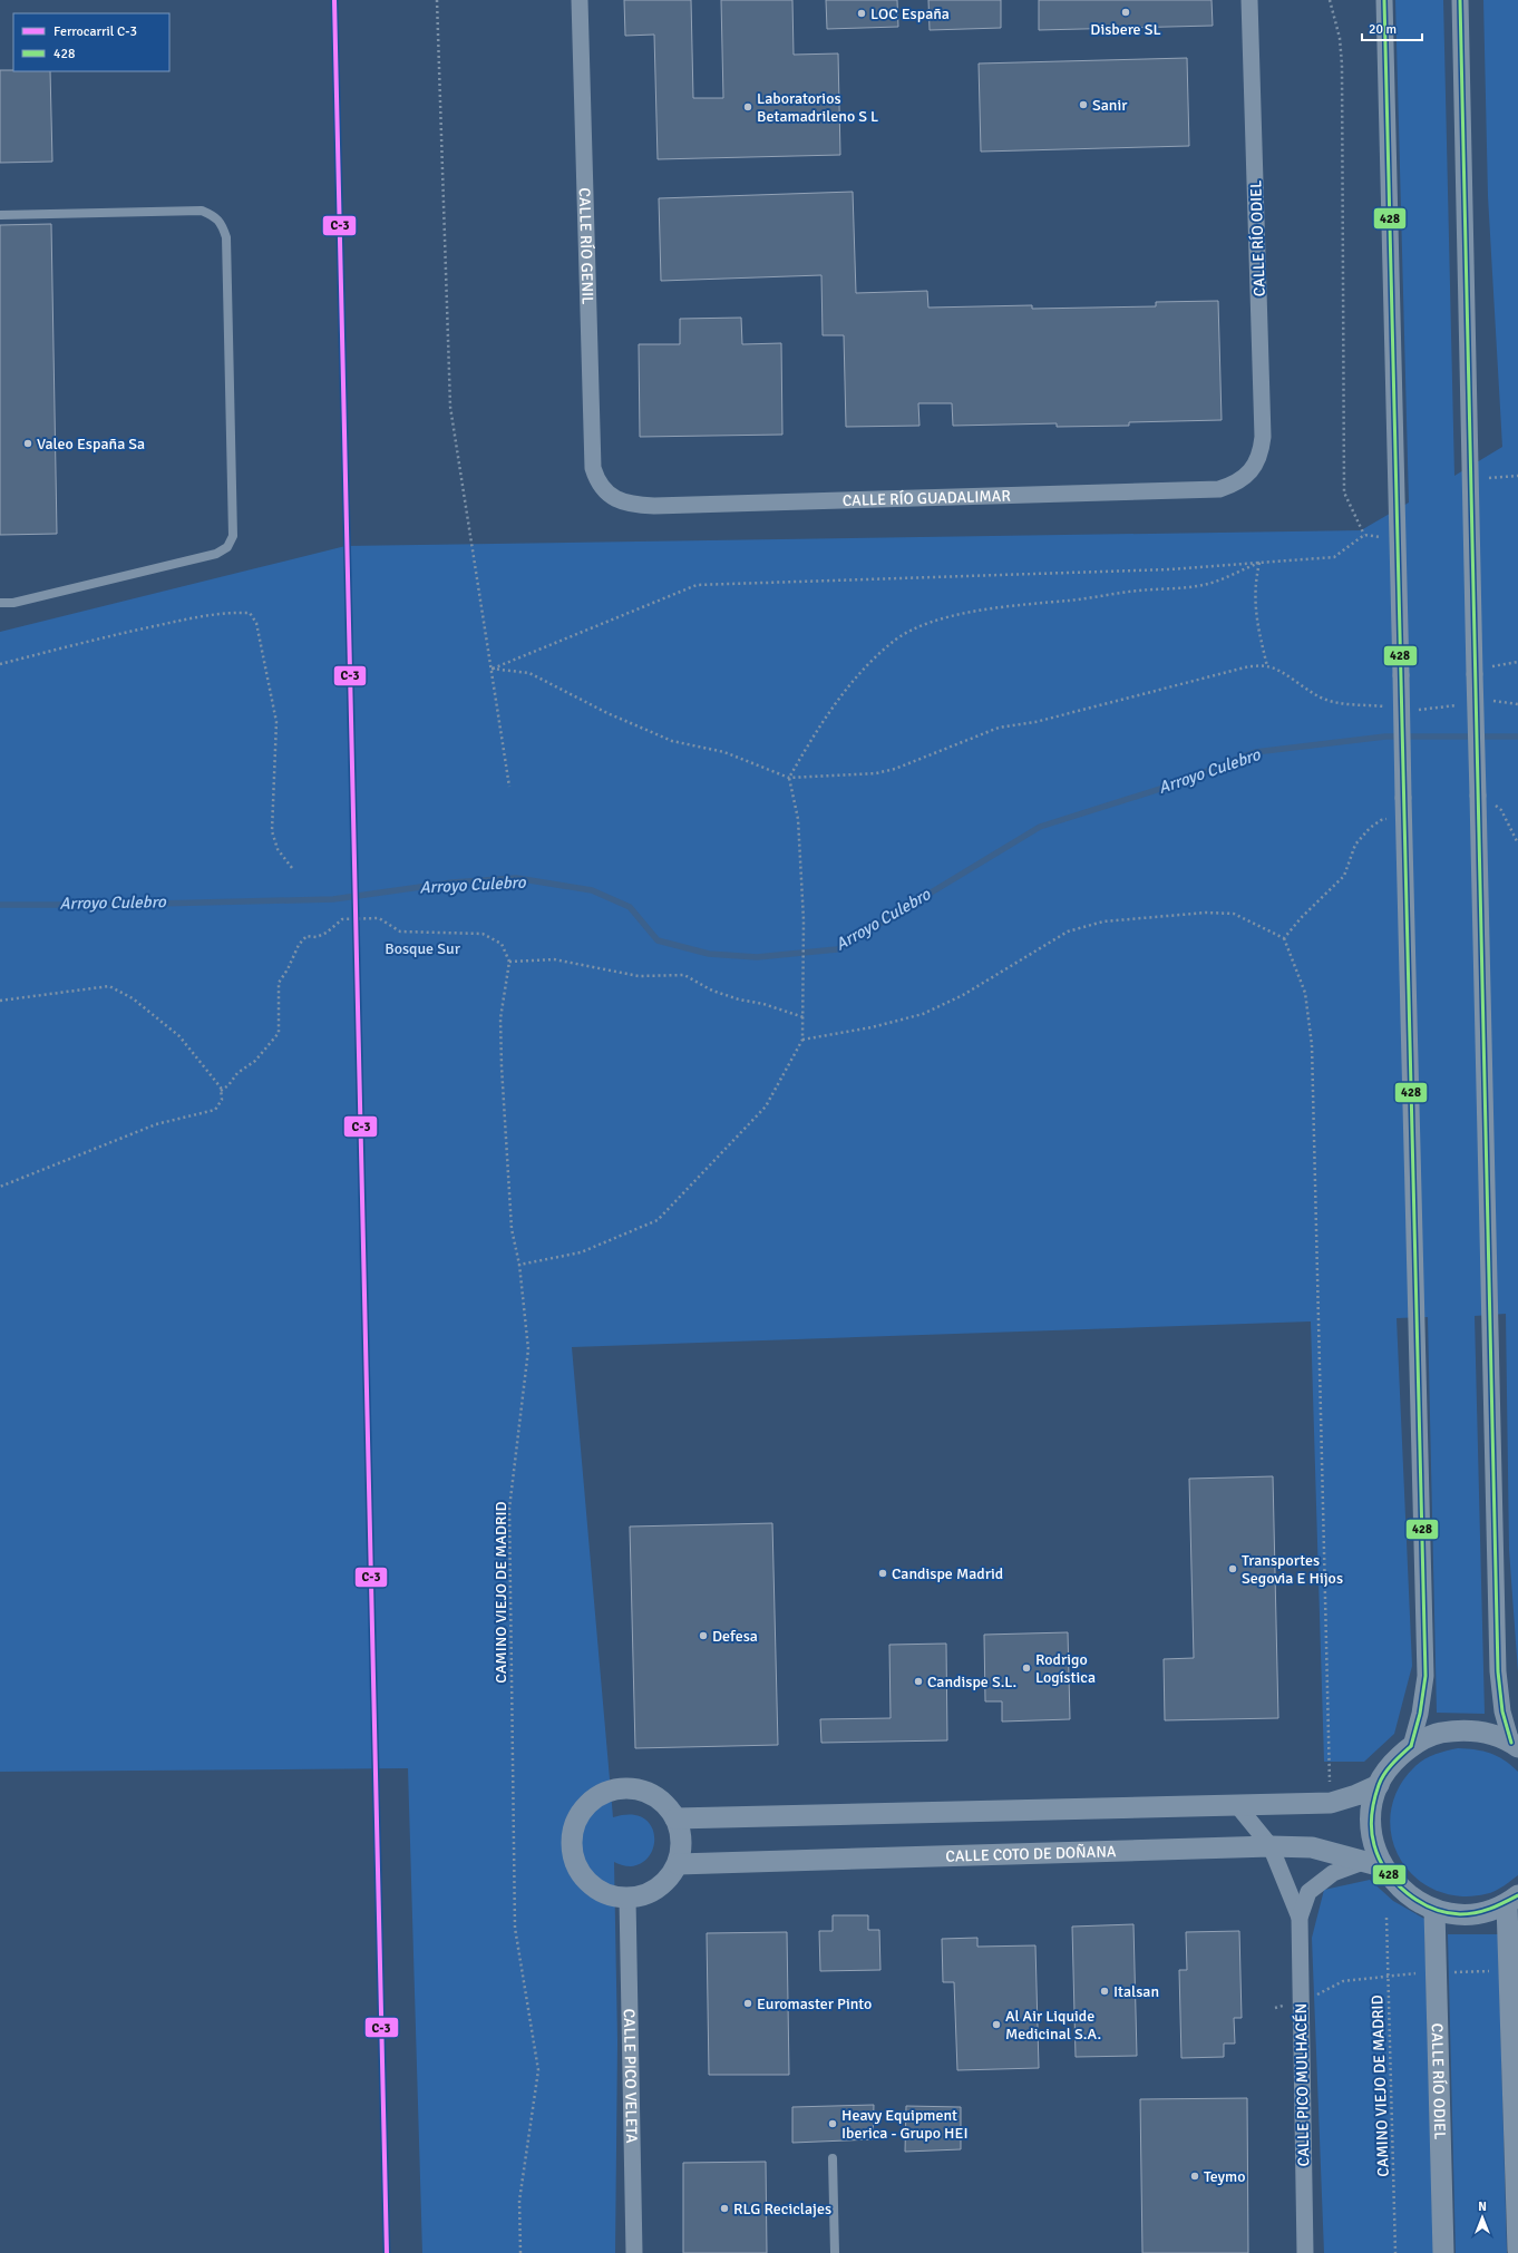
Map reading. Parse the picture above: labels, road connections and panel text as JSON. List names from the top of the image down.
{
  "streets": {
    "street": [
      "CALLE RÍO ODIEL",
      "CALLE RÍO GENIL",
      "CALLE RÍO GUADALIMAR",
      "CALLE COTO DE DOÑANA",
      "CALLE PICO VELETA",
      "CALLE PICO MULHACÉN"
    ],
    "path": ["CAMINO VIEJO DE MADRID"]
  },
  "crossings": [
    ["CALLE RÍO ODIEL", "CALLE RÍO GUADALIMAR"],
    ["CALLE RÍO GENIL", "CALLE RÍO GUADALIMAR"],
    ["CALLE COTO DE DOÑANA", "CALLE PICO VELETA"],
    ["CALLE COTO DE DOÑANA", "CALLE PICO MULHACÉN"]
  ],
  "water": ["Arroyo Culebro"],
  "parks": ["Bosque Sur"],
  "places": [
    "Disbere SL",
    "LOC España",
    "Sanir",
    "Laboratorios Betamadrileno S L",
    "Valeo España Sa",
    "Transportes Segovia E Hijos",
    "Candispe Madrid",
    "Defesa",
    "Rodrigo Logística",
    "Candispe S.L.",
    "Italsan",
    "Euromaster Pinto",
    "Al Air Liquide Medicinal S.A.",
    "Heavy Equipment Iberica - Grupo HEI",
    "Teymo",
    "RLG Reciclajes"
  ],
  "lines": ["rail line C-3", "transit line 428"],
  "legend": ["Ferrocarril C-3", "428"],
  "scale_bar": "20 m",
  "north": "top"
}
